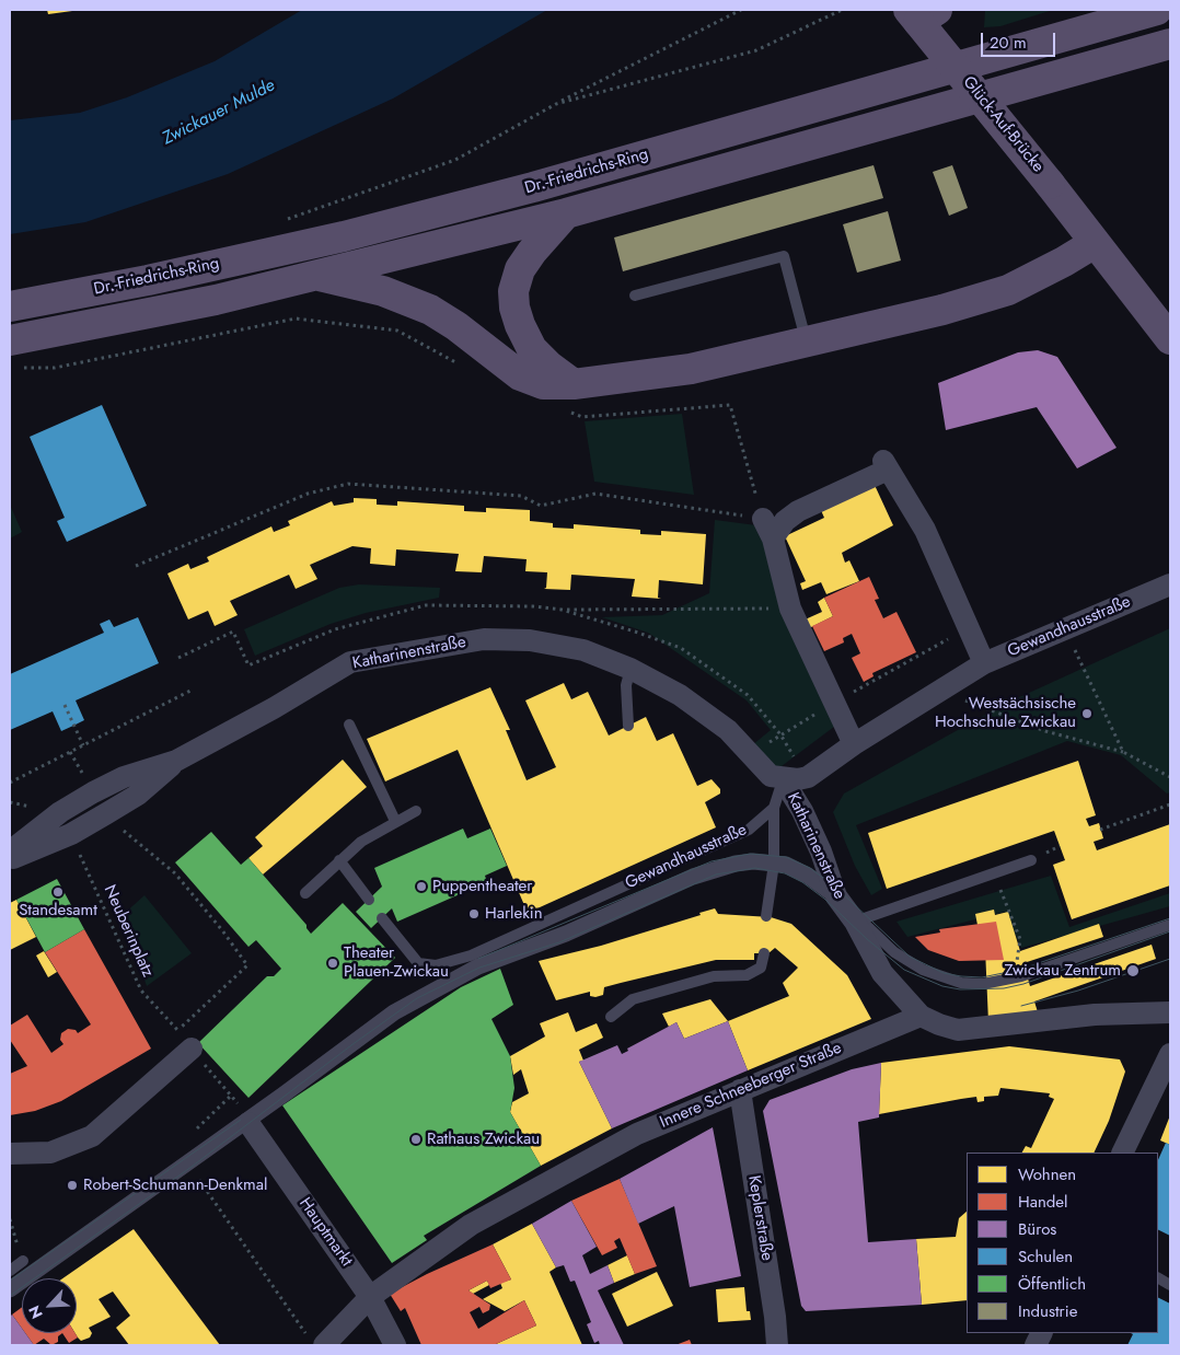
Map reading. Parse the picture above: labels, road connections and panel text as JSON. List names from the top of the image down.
{
  "streets": {
    "main road": ["Glück-Auf-Brücke", "Dr.-Friedrichs-Ring"],
    "street": [
      "Gewandhausstraße",
      "Katharinenstraße",
      "Innere Schneeberger Straße",
      "Keplerstraße",
      "Hauptmarkt"
    ],
    "path": ["Neuberinplatz"]
  },
  "crossings": [
    ["Gewandhausstraße", "Katharinenstraße"],
    ["Gewandhausstraße", "Neuberinplatz"],
    ["Gewandhausstraße", "Hauptmarkt"],
    ["Katharinenstraße", "Neuberinplatz"],
    ["Katharinenstraße", "Innere Schneeberger Straße"],
    ["Neuberinplatz", "Hauptmarkt"],
    ["Innere Schneeberger Straße", "Keplerstraße"],
    ["Innere Schneeberger Straße", "Hauptmarkt"]
  ],
  "water": ["Zwickauer Mulde"],
  "places": [
    "Westsächsische Hochschule Zwickau",
    "Puppentheater",
    "Standesamt",
    "Harlekin",
    "Theater Plauen-Zwickau",
    "Zwickau Zentrum",
    "Rathaus Zwickau",
    "Robert-Schumann-Denkmal"
  ],
  "legend": [
    "Wohnen",
    "Handel",
    "Büros",
    "Schulen",
    "Öffentlich",
    "Industrie"
  ],
  "scale_bar": "20 m",
  "north": "bottom left"
}
